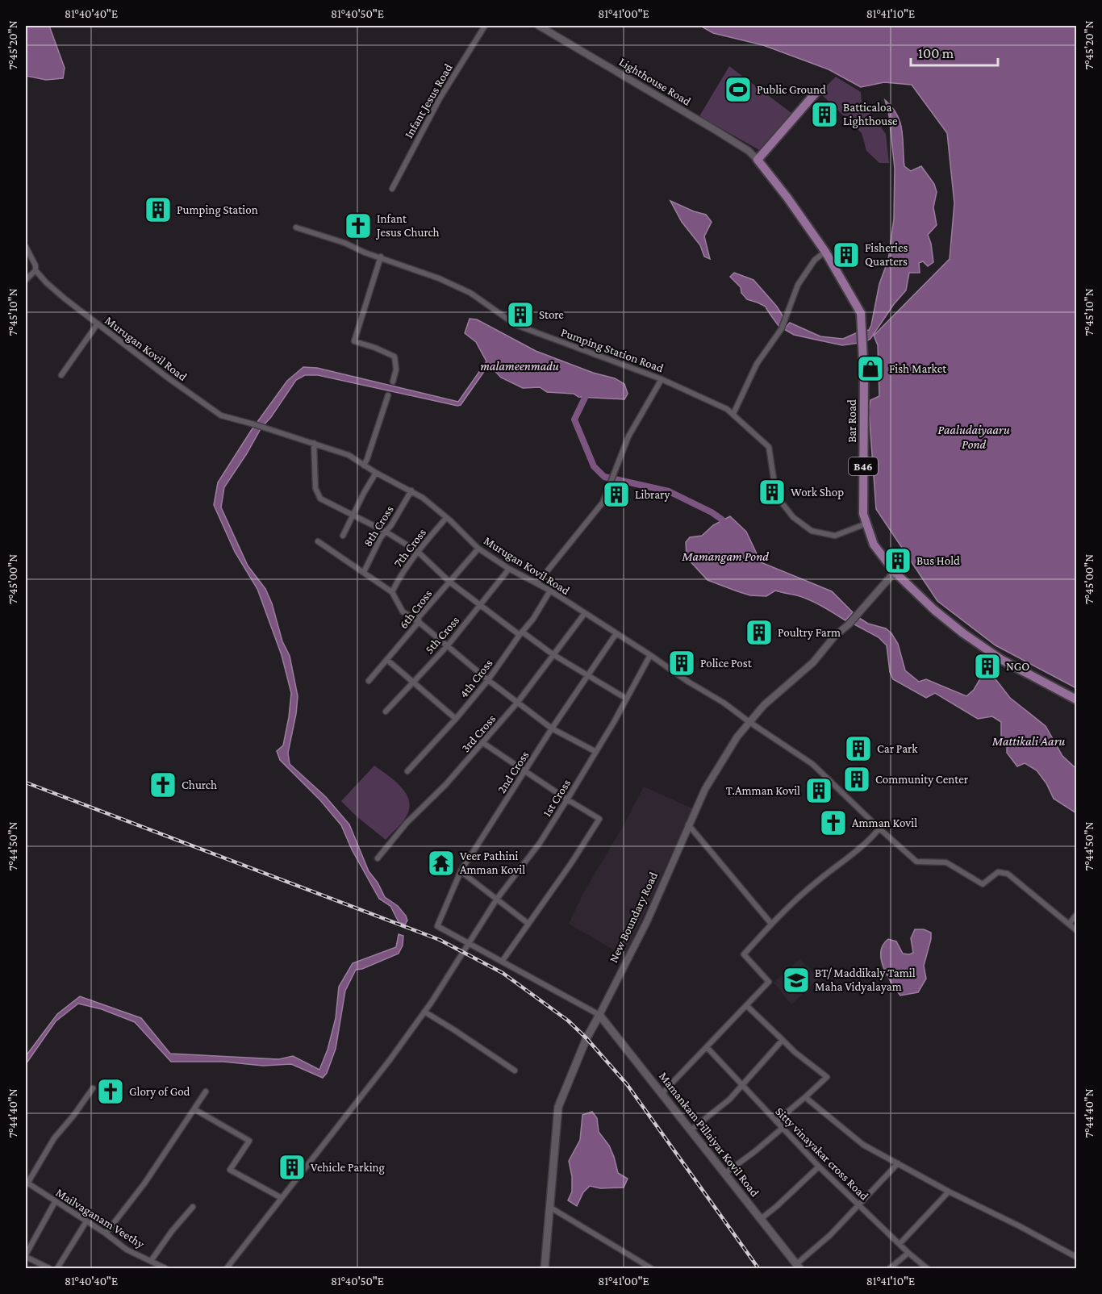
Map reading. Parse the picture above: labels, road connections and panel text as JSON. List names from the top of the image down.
{
  "streets": {
    "main road": [
      "Bar Road",
      "B46",
      "New Boundary Road",
      "Mamankam Pillaiyar Kovil Road"
    ],
    "street": [
      "Lighthouse Road",
      "Infant Jesus Road",
      "Murugan Kovil Road",
      "Pumping Station Road",
      "8th Cross",
      "7th Cross",
      "6th Cross",
      "5th Cross",
      "4th Cross",
      "3rd Cross",
      "2nd Cross",
      "1st Cross",
      "Sitty vinayakar cross Road",
      "Mailvaganam Veethy"
    ]
  },
  "crossings": [
    ["Lighthouse Road", "Bar Road"],
    ["Murugan Kovil Road", "8th Cross"],
    ["Murugan Kovil Road", "7th Cross"],
    ["Murugan Kovil Road", "6th Cross"],
    ["Murugan Kovil Road", "5th Cross"],
    ["Murugan Kovil Road", "4th Cross"],
    ["Murugan Kovil Road", "3rd Cross"],
    ["Murugan Kovil Road", "2nd Cross"],
    ["Murugan Kovil Road", "1st Cross"],
    ["Murugan Kovil Road", "New Boundary Road"],
    ["Pumping Station Road", "Bar Road"],
    ["Bar Road", "New Boundary Road"],
    ["2nd Cross", "1st Cross"],
    ["New Boundary Road", "Mamankam Pillaiyar Kovil Road"]
  ],
  "water": [
    "malameenmadu",
    "Paaludaiyaaru Pond",
    "Mamangam Pond",
    "Mattikali Aaru"
  ],
  "places": {
    "sports": ["Public Ground"],
    "building": [
      "Batticaloa Lighthouse",
      "Pumping Station",
      "Fisheries Quarters",
      "Store",
      "Work Shop",
      "Library",
      "Bus Hold",
      "Poultry Farm",
      "Police Post",
      "NGO",
      "Car Park",
      "Community Center",
      "T.Amman Kovil",
      "Vehicle Parking"
    ],
    "church": [
      "Infant Jesus Church",
      "Church",
      "Amman Kovil",
      "Glory of God"
    ],
    "shop": ["Fish Market"],
    "temple": ["Veer Pathini Amman Kovil"],
    "school or university": ["BT/ Maddikaly Tamil Maha Vidyalayam"]
  },
  "scale_bar": "100 m",
  "coordinates": [
    "81°40'40\"E",
    "81°40'50\"E",
    "81°41'00\"E",
    "81°41'10\"E",
    "7°45'20\"N",
    "7°45'10\"N",
    "7°45'00\"N",
    "7°44'50\"N",
    "7°44'40\"N"
  ]
}
